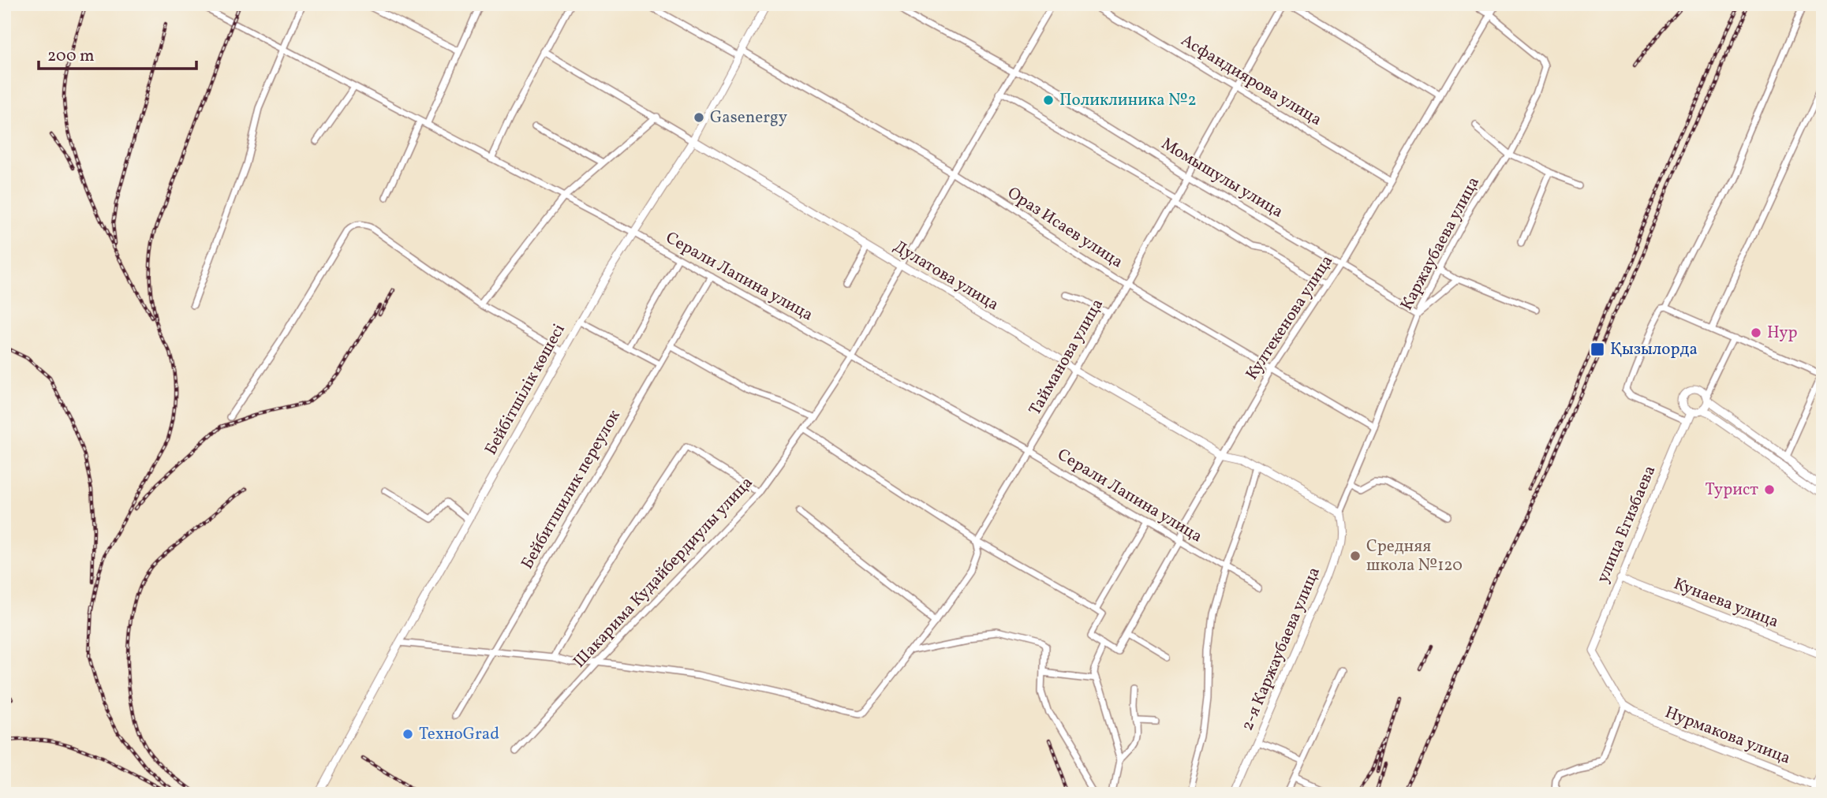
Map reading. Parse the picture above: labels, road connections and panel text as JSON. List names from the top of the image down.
{
  "streets": {
    "street": [
      "Асфандиярова улица",
      "Момышулы улица",
      "Ораз Исаев улица",
      "Каржаубаева улица",
      "Дулатова улица",
      "Серали Лапина улица",
      "Култекенова улица",
      "Тайманова улица",
      "Бейбітшілік көшесі",
      "Бейбитшилик переулок",
      "улица Егизбаева",
      "Шакарима Кудайбердиулы улица",
      "Кунаева улица",
      "2-я Каржаубаева улица",
      "Нурмакова улица"
    ]
  },
  "crossings": [
    ["Асфандиярова улица", "Култекенова улица"],
    ["Асфандиярова улица", "Тайманова улица"],
    ["Момышулы улица", "Каржаубаева улица"],
    ["Момышулы улица", "Култекенова улица"],
    ["Момышулы улица", "Тайманова улица"],
    ["Момышулы улица", "Шакарима Кудайбердиулы улица"],
    ["Ораз Исаев улица", "Каржаубаева улица"],
    ["Ораз Исаев улица", "Култекенова улица"],
    ["Ораз Исаев улица", "Тайманова улица"],
    ["Ораз Исаев улица", "Бейбітшілік көшесі"],
    ["Ораз Исаев улица", "Шакарима Кудайбердиулы улица"],
    ["Каржаубаева улица", "Дулатова улица"],
    ["Каржаубаева улица", "Култекенова улица"],
    ["Каржаубаева улица", "2-я Каржаубаева улица"],
    ["Дулатова улица", "Култекенова улица"],
    ["Дулатова улица", "Тайманова улица"],
    ["Дулатова улица", "Бейбітшілік көшесі"],
    ["Дулатова улица", "Шакарима Кудайбердиулы улица"],
    ["Дулатова улица", "2-я Каржаубаева улица"],
    ["Серали Лапина улица", "Култекенова улица"],
    ["Серали Лапина улица", "Тайманова улица"],
    ["Серали Лапина улица", "Бейбітшілік көшесі"],
    ["Серали Лапина улица", "Бейбитшилик переулок"],
    ["Серали Лапина улица", "Шакарима Кудайбердиулы улица"],
    ["Тайманова улица", "Шакарима Кудайбердиулы улица"],
    ["улица Егизбаева", "Кунаева улица"],
    ["улица Егизбаева", "Нурмакова улица"]
  ],
  "places": {
    "other": [
      "Поликлиника №2",
      "Gasenergy",
      "Нур",
      "Турист",
      "Средняя школа №120",
      "ТехноGrad"
    ],
    "transit": ["Қызылорда"]
  },
  "scale_bar": "200 m"
}
